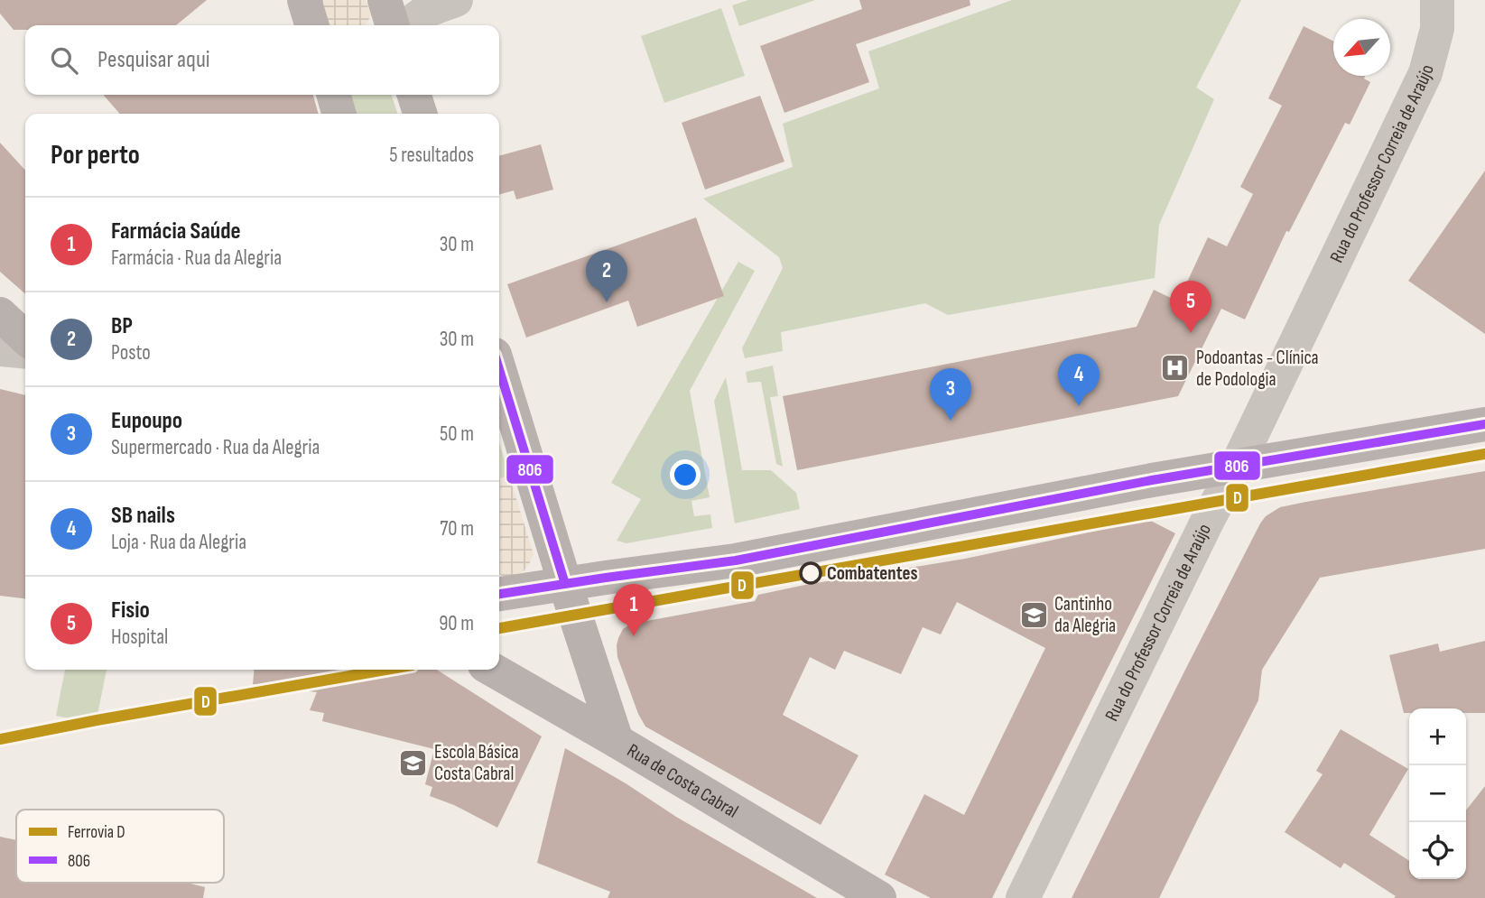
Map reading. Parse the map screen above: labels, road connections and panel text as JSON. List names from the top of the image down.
{
  "streets": {
    "main road": ["Rua de Costa Cabral"],
    "street": ["Rua do Professor Correia de Araújo"]
  },
  "places": {
    "hospital": ["Podoantas - Clínica de Podologia"],
    "other": ["Combatentes"],
    "school or university": ["Cantinho da Alegria", "Escola Básica Costa Cabral"]
  },
  "lines": ["transit line 806", "rail line D"],
  "legend": ["Ferrovia D", "806"],
  "north": "bottom left",
  "page": {
    "search": "Pesquisar aqui",
    "heading": ["Por perto", "5 resultados"],
    "list": [
      {
        "mark": "1",
        "name": "Farmácia Saúde",
        "note": "Farmácia · Rua da Alegria",
        "value": "30 m"
      },
      {
        "mark": "2",
        "name": "BP",
        "note": "Posto",
        "value": "30 m"
      },
      {
        "mark": "3",
        "name": "Eupoupo",
        "note": "Supermercado · Rua da Alegria",
        "value": "50 m"
      },
      {
        "mark": "4",
        "name": "SB nails",
        "note": "Loja · Rua da Alegria",
        "value": "70 m"
      },
      {
        "mark": "5",
        "name": "Fisio",
        "note": "Hospital",
        "value": "90 m"
      }
    ],
    "pins": [
      "2",
      "5",
      "4",
      "3",
      "1"
    ],
    "map_buttons": ["+", "−"]
  }
}
